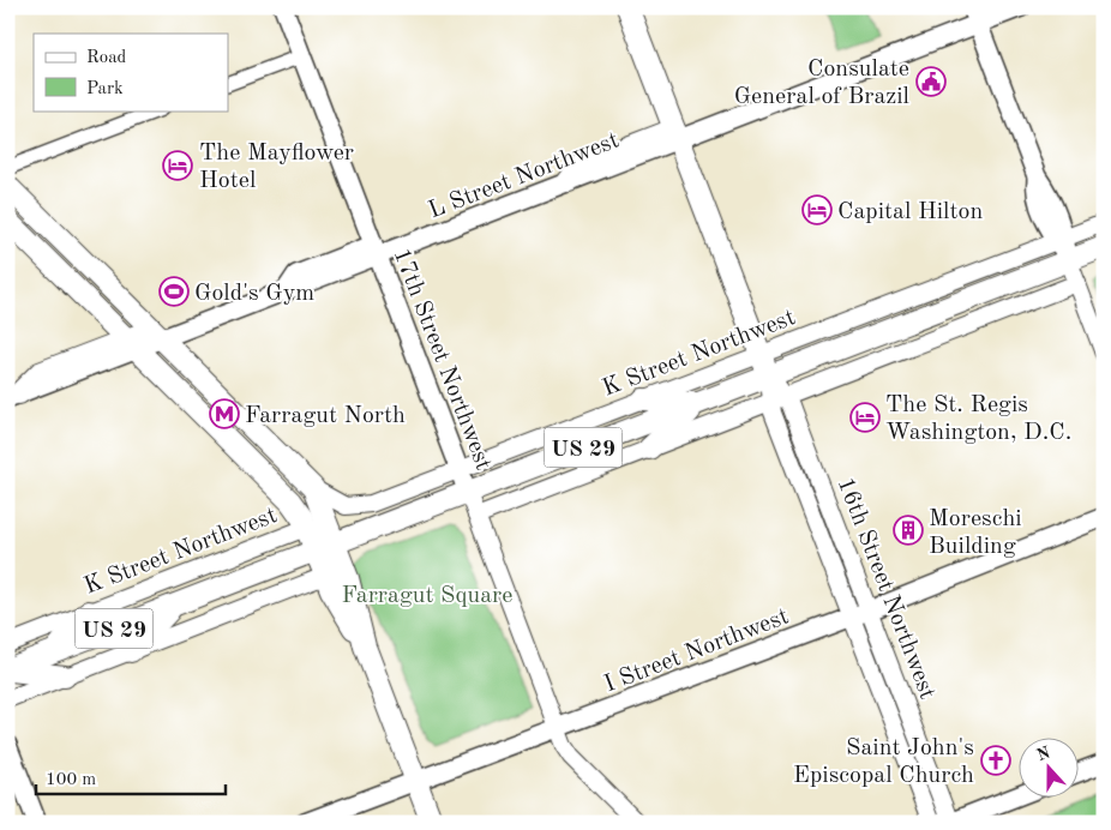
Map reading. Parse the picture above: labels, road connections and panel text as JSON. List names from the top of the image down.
{
  "streets": {
    "main road": [
      "L Street Northwest",
      "K Street Northwest",
      "17th Street Northwest",
      "US 29",
      "16th Street Northwest",
      "I Street Northwest"
    ]
  },
  "crossings": [
    ["L Street Northwest", "17th Street Northwest"],
    ["K Street Northwest", "17th Street Northwest"],
    ["K Street Northwest", "16th Street Northwest"],
    ["17th Street Northwest", "I Street Northwest"],
    ["16th Street Northwest", "I Street Northwest"]
  ],
  "parks": ["Farragut Square"],
  "places": {
    "public building": ["Consulate General of Brazil"],
    "hotel": ["The Mayflower Hotel", "Capital Hilton", "The St. Regis Washington, D.C."],
    "sports": ["Gold's Gym"],
    "metro station": ["Farragut North"],
    "building": ["Moreschi Building"],
    "church": ["Saint John's Episcopal Church"]
  },
  "legend": ["Road", "Park"],
  "scale_bar": "100 m",
  "north": "top"
}
